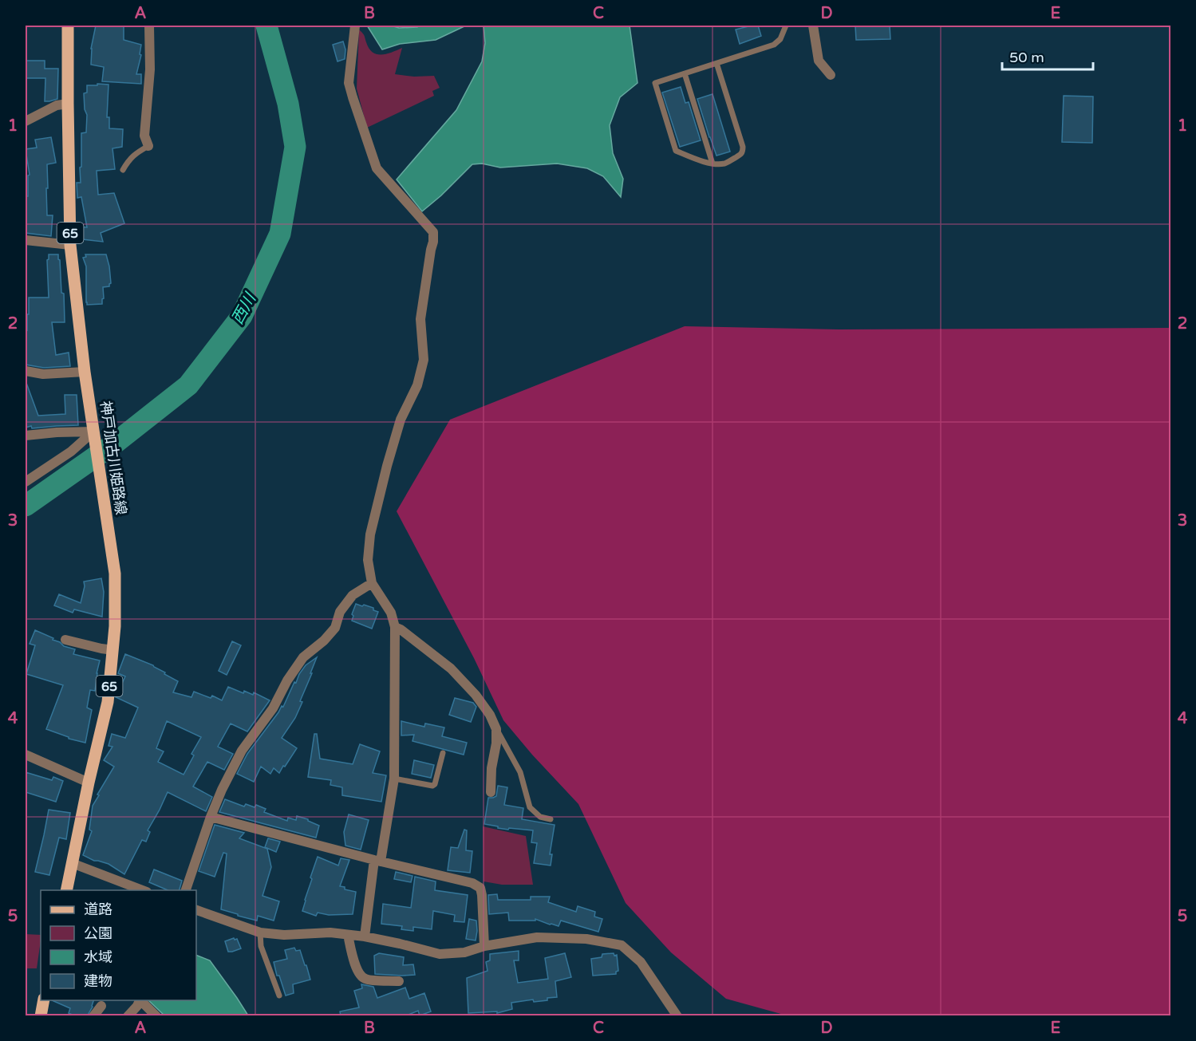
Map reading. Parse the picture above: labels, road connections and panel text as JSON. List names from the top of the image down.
{
  "streets": {
    "main road": ["65", "神戸加古川姫路線"]
  },
  "water": ["西川"],
  "legend": [
    "道路",
    "公園",
    "水域",
    "建物"
  ],
  "scale_bar": "50 m",
  "grid": {
    "columns": [
      "A",
      "B",
      "C",
      "D",
      "E"
    ],
    "rows": [
      "1",
      "2",
      "3",
      "4",
      "5"
    ]
  }
}
